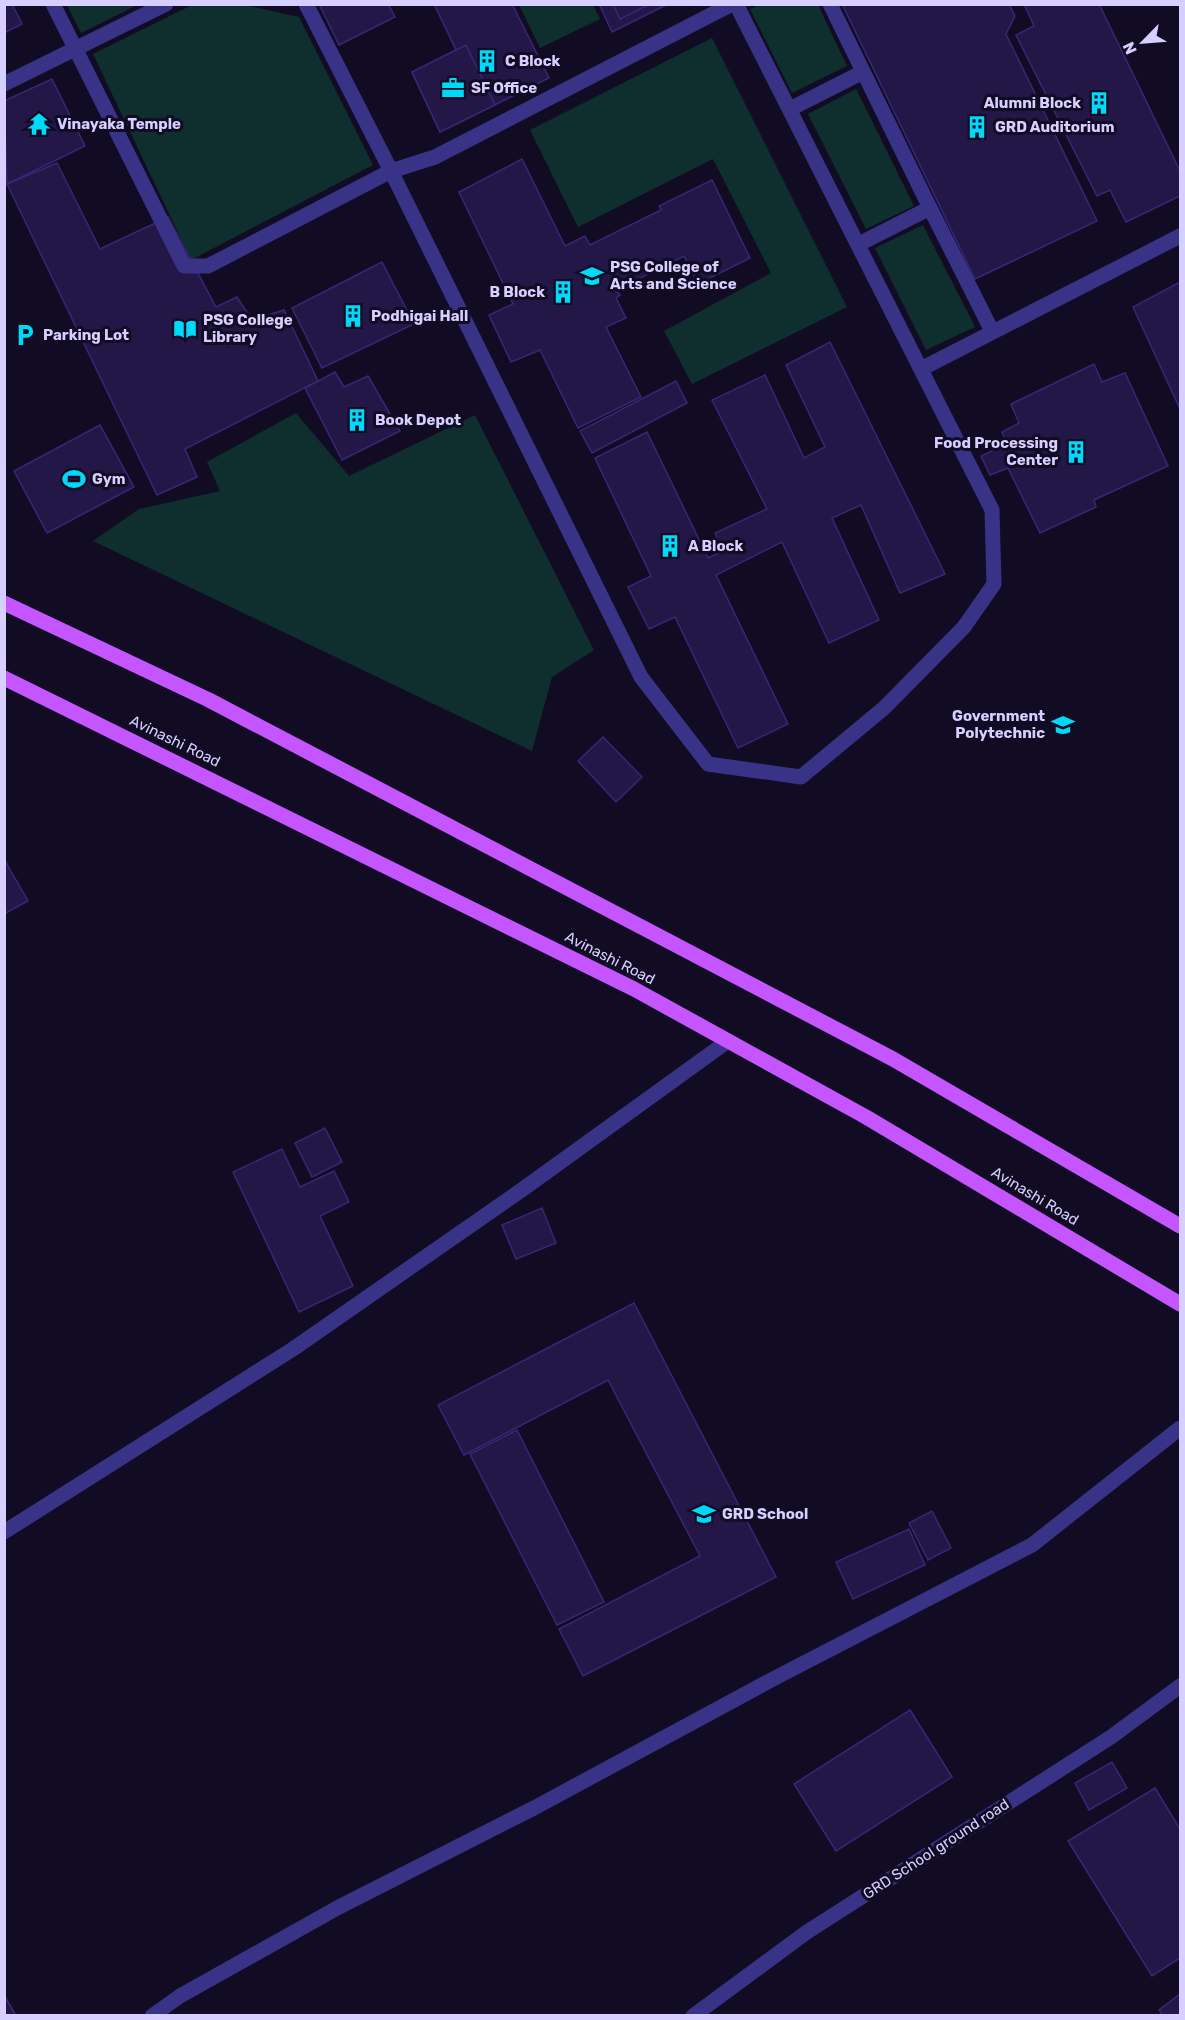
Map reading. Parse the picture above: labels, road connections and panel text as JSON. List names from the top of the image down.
{
  "streets": {
    "main road": ["Avinashi Road"],
    "street": ["GRD School ground road"]
  },
  "places": {
    "building": [
      "C Block",
      "Alumni Block",
      "GRD Auditorium",
      "B Block",
      "Podhigai Hall",
      "Book Depot",
      "Food Processing Center",
      "A Block"
    ],
    "office": ["SF Office"],
    "temple": ["Vinayaka Temple"],
    "school or university": ["PSG College of Arts and Science", "Government Polytechnic", "GRD School"],
    "library": ["PSG College Library"],
    "parking": ["Parking Lot"],
    "sports": ["Gym"]
  },
  "north": "bottom left"
}
